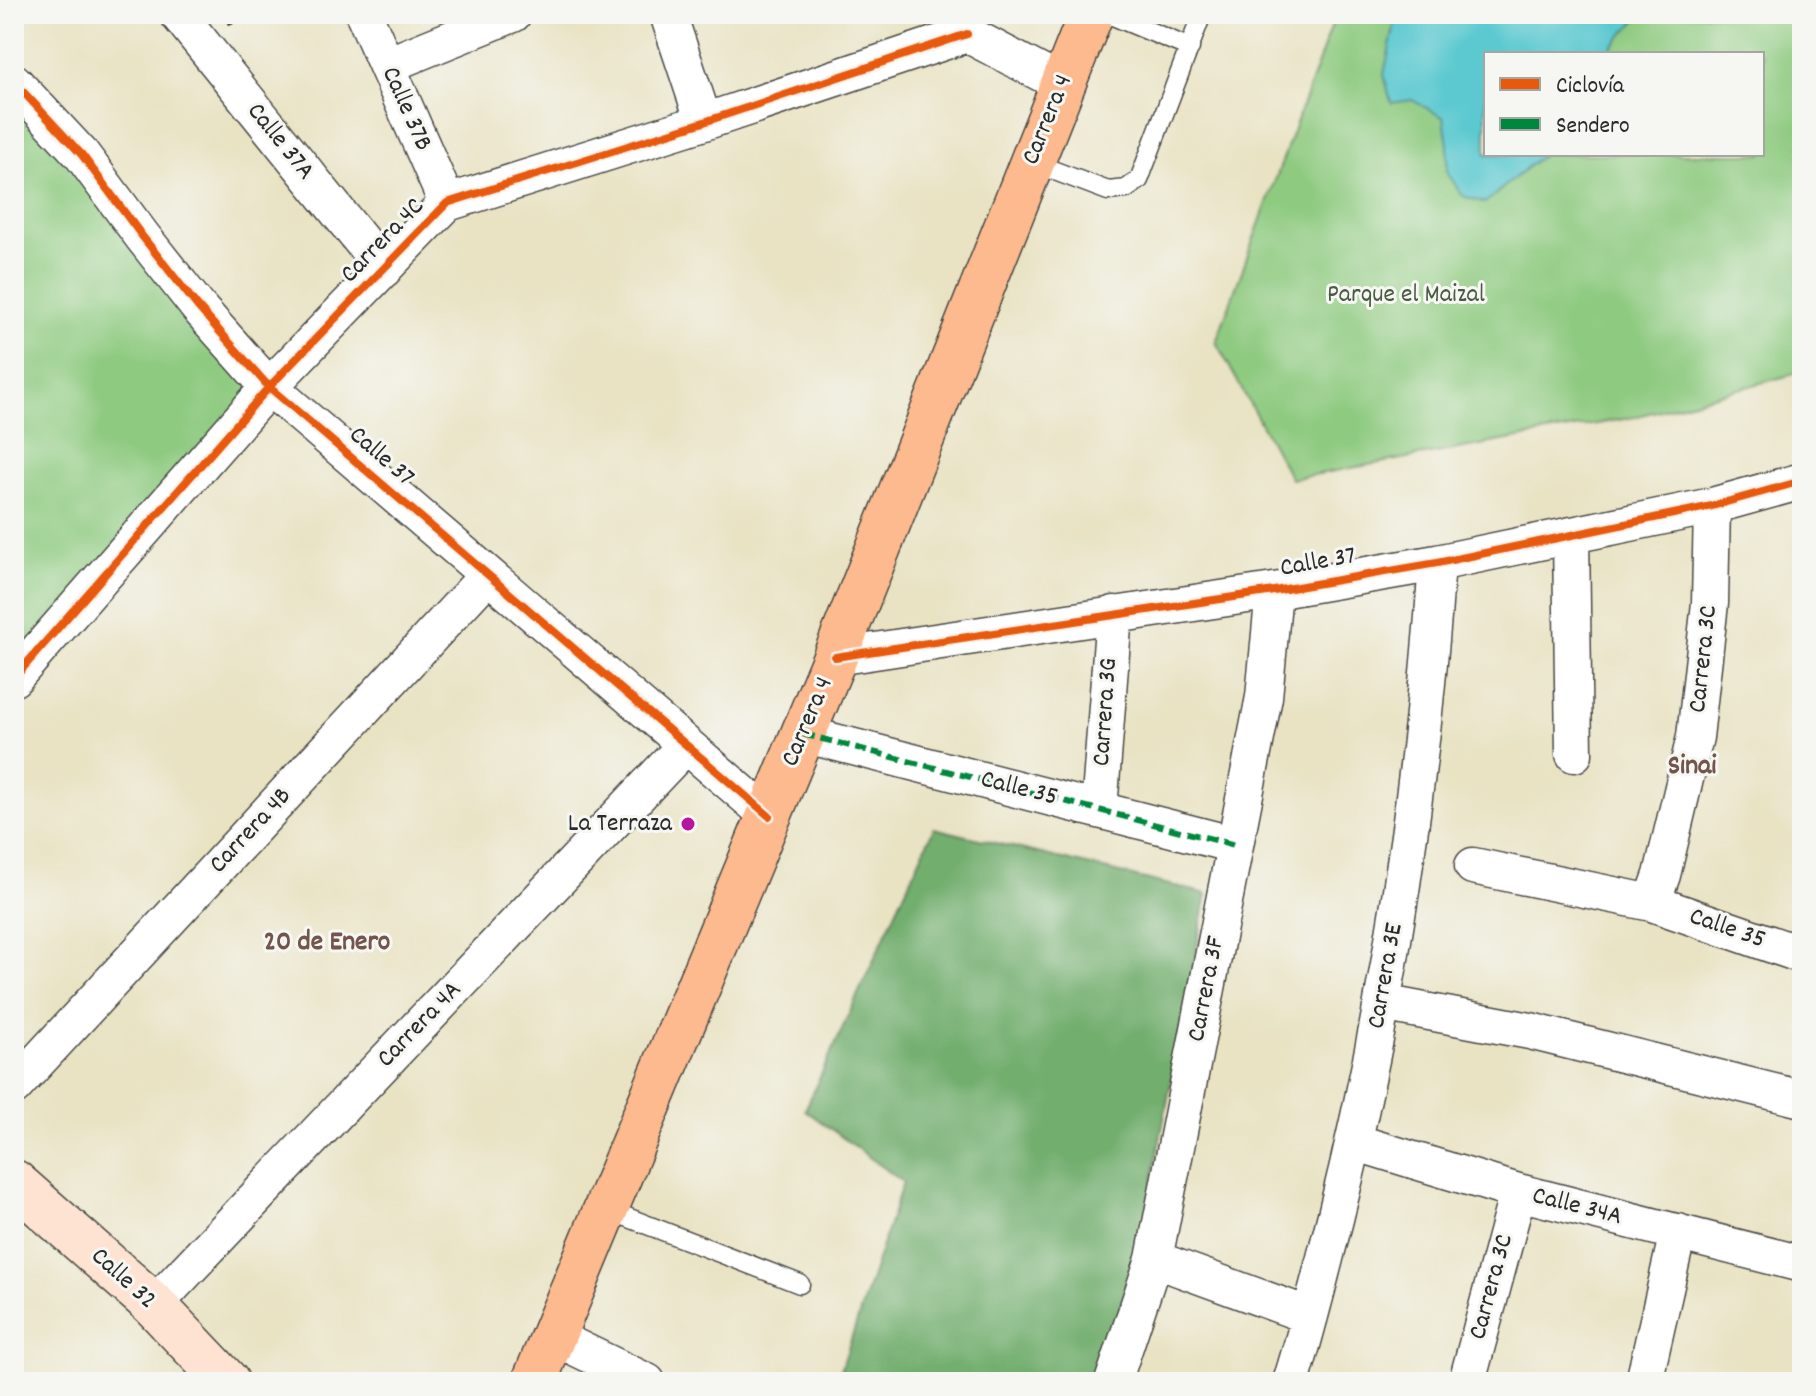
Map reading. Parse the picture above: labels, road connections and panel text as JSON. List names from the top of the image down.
{
  "streets": {
    "main road": ["Carrera 4"],
    "street": [
      "Calle 37B",
      "Calle 37A",
      "Carrera 4C",
      "Calle 37",
      "Carrera 3C",
      "Carrera 3G",
      "Calle 35",
      "Carrera 4B",
      "Carrera 3E",
      "Carrera 3F",
      "Carrera 4A",
      "Calle 34A",
      "Calle 32"
    ]
  },
  "crossings": [
    ["Calle 37B", "Carrera 4C"],
    ["Carrera 4", "Calle 37"],
    ["Carrera 4", "Calle 35"],
    ["Calle 37A", "Carrera 4C"],
    ["Carrera 4C", "Calle 37"],
    ["Calle 37", "Carrera 3C"],
    ["Calle 37", "Carrera 3G"],
    ["Calle 37", "Carrera 4B"],
    ["Calle 37", "Carrera 3E"],
    ["Calle 37", "Carrera 3F"],
    ["Calle 37", "Carrera 4A"],
    ["Carrera 3C", "Calle 35"],
    ["Carrera 3C", "Calle 34A"],
    ["Carrera 3G", "Calle 35"],
    ["Calle 35", "Carrera 3F"],
    ["Carrera 3E", "Calle 34A"],
    ["Carrera 4A", "Calle 32"]
  ],
  "districts": ["Sinai", "20 de Enero"],
  "parks": ["Parque el Maizal"],
  "places": ["La Terraza"],
  "legend": ["Ciclovía", "Sendero"]
}
